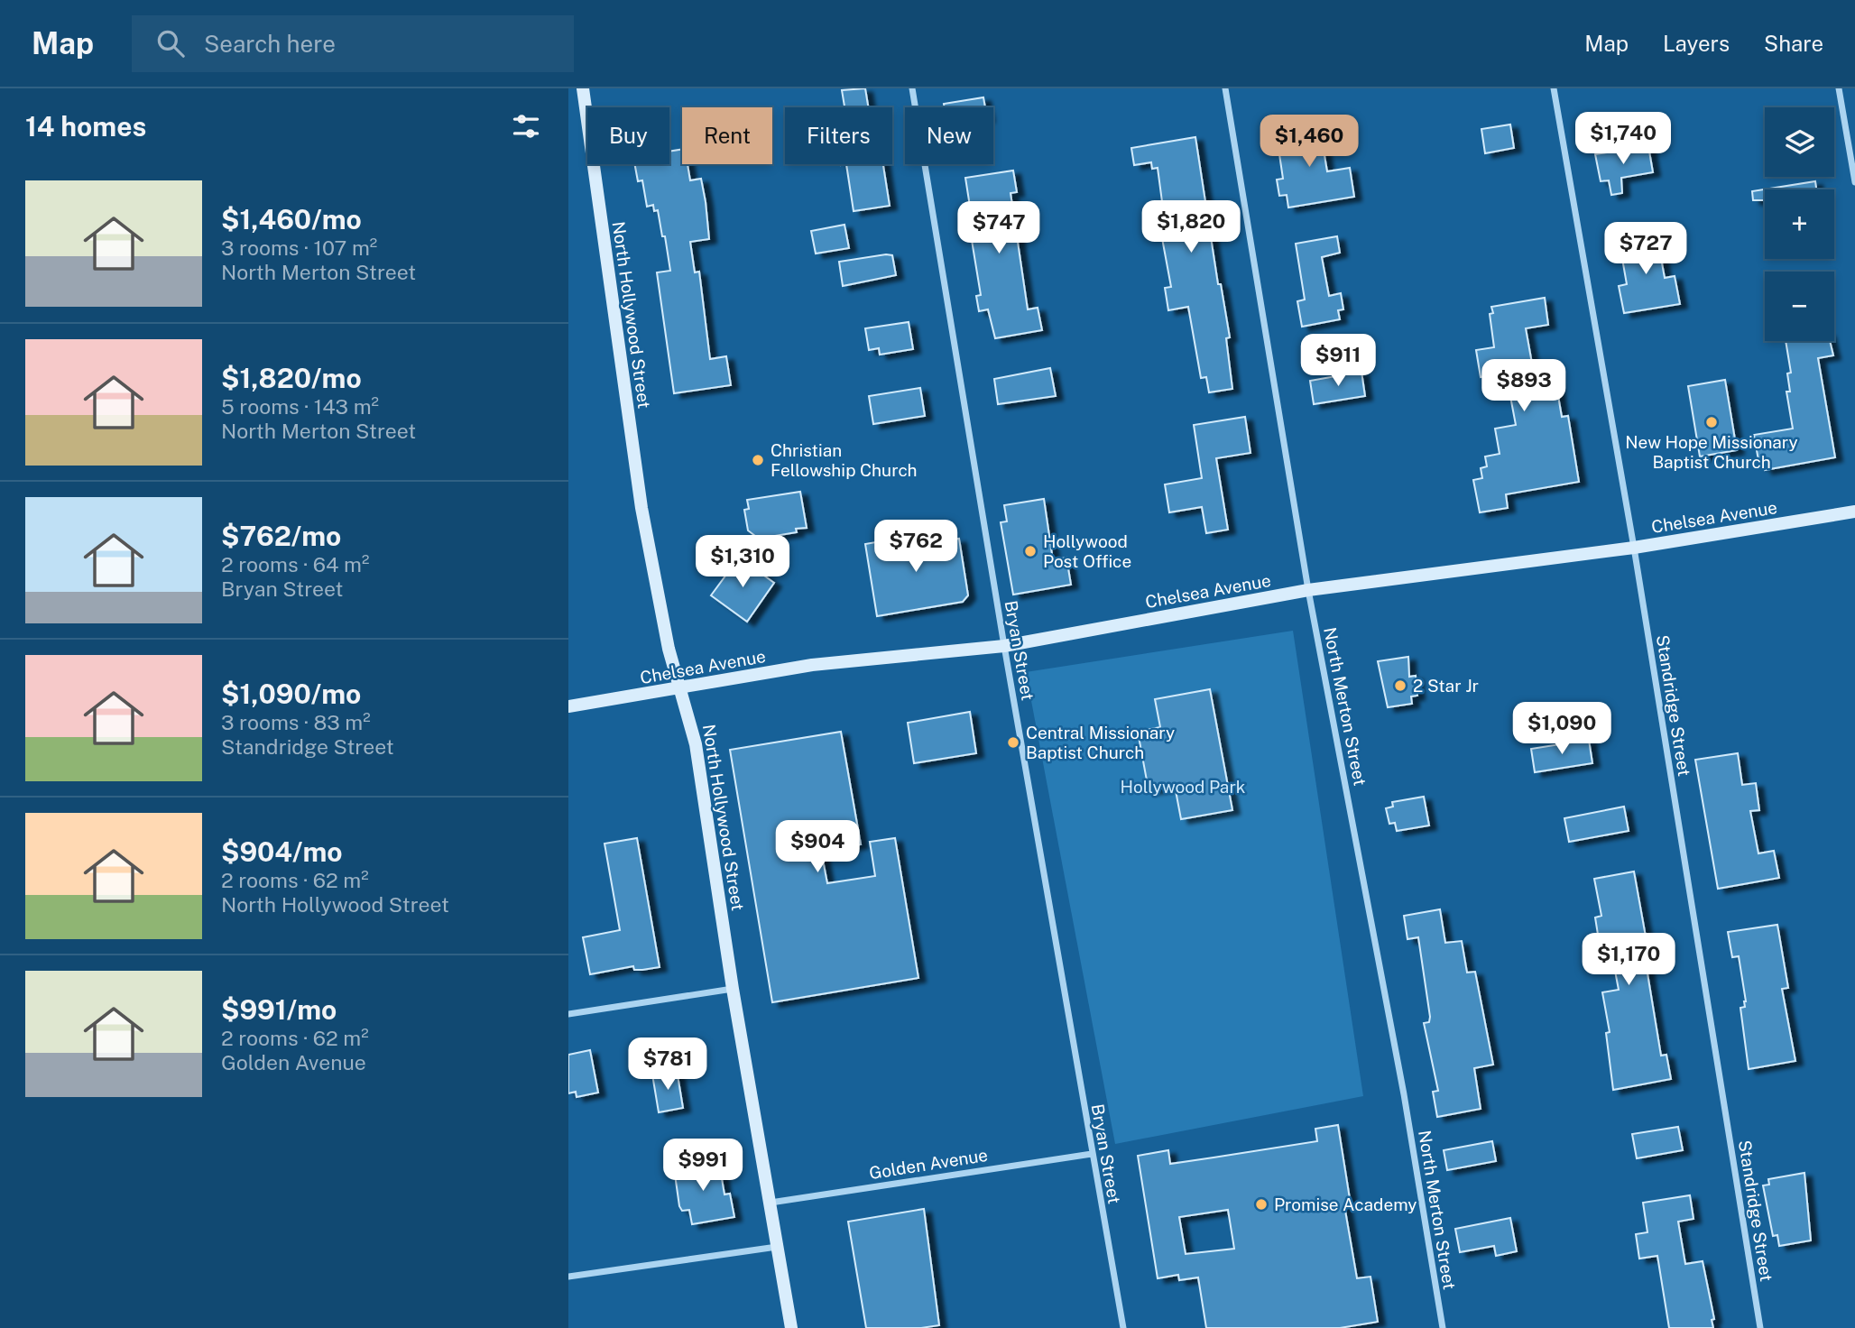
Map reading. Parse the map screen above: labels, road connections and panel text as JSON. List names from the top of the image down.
{
  "streets": {
    "main road": ["North Hollywood Street", "Chelsea Avenue"],
    "street": [
      "Bryan Street",
      "Standridge Street",
      "North Merton Street",
      "Golden Avenue"
    ]
  },
  "crossings": [
    ["North Hollywood Street", "Chelsea Avenue"],
    ["North Hollywood Street", "Golden Avenue"],
    ["Chelsea Avenue", "Bryan Street"],
    ["Chelsea Avenue", "Standridge Street"],
    ["Chelsea Avenue", "North Merton Street"],
    ["Bryan Street", "Golden Avenue"]
  ],
  "parks": ["Hollywood Park"],
  "places": [
    "New Hope Missionary Baptist Church",
    "Christian Fellowship Church",
    "Hollywood Post Office",
    "2 Star Jr",
    "Central Missionary Baptist Church",
    "Promise Academy"
  ],
  "page": {
    "header": "Map",
    "search": "Search here",
    "nav": ["Map", "Layers", "Share"],
    "heading": "14 homes",
    "map_buttons": ["+", "−"],
    "chip": [
      "Buy",
      "Rent",
      "Filters",
      "New"
    ],
    "price": [
      "$1,740",
      "$1,460",
      "$1,820",
      "$747",
      "$727",
      "$911",
      "$893",
      "$762",
      "$1,310",
      "$1,090",
      "$904",
      "$1,170",
      "$781",
      "$991"
    ],
    "list": [
      {
        "name": "$1,460/mo",
        "note": "3 rooms · 107 m² · North Merton Street"
      },
      {
        "name": "$1,820/mo",
        "note": "5 rooms · 143 m² · North Merton Street"
      },
      {
        "name": "$762/mo",
        "note": "2 rooms · 64 m² · Bryan Street"
      },
      {
        "name": "$1,090/mo",
        "note": "3 rooms · 83 m² · Standridge Street"
      },
      {
        "name": "$904/mo",
        "note": "2 rooms · 62 m² · North Hollywood Street"
      },
      {
        "name": "$991/mo",
        "note": "2 rooms · 62 m² · Golden Avenue"
      }
    ]
  }
}
